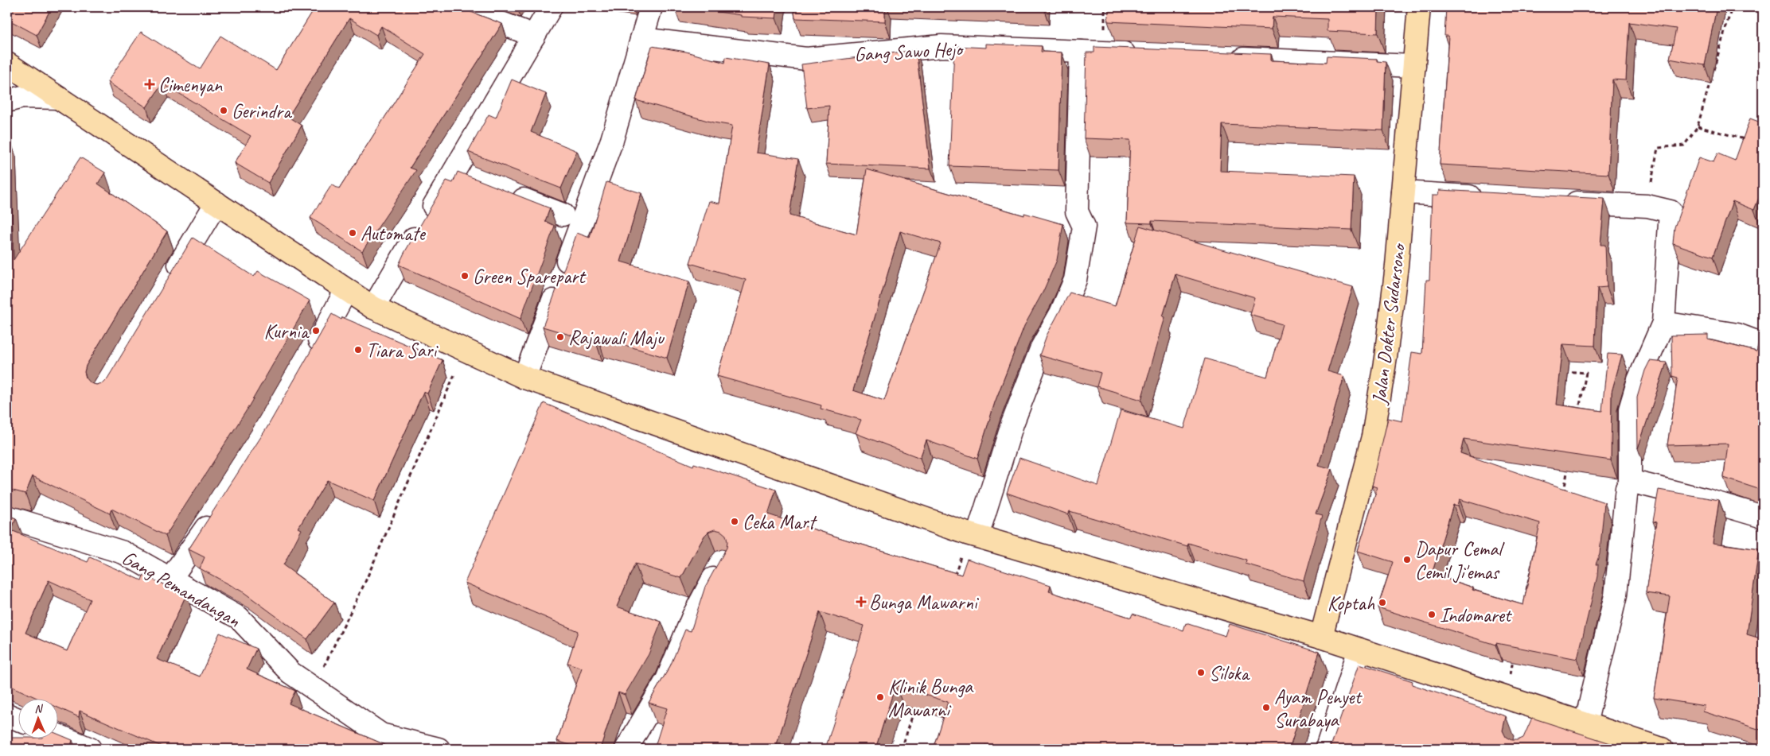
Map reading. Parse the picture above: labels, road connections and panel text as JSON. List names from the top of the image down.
{
  "streets": {
    "main road": ["Jalan Dokter Sudarsono"],
    "street": ["Gang Sawo Hejo", "Gang Pemandangan"]
  },
  "places": {
    "health": ["Cimenyan", "Bunga Mawarni"],
    "other": [
      "Gerindra",
      "Automate",
      "Green Sparepart",
      "Kurnia",
      "Rajawali Maju",
      "Tiara Sari",
      "Ceka Mart",
      "Dapur Cemal Cemil Ji'emas",
      "Koptah",
      "Indomaret",
      "Siloka",
      "Klinik Bunga Mawarni",
      "Ayam Penyet Surabaya"
    ]
  },
  "north": "top"
}
